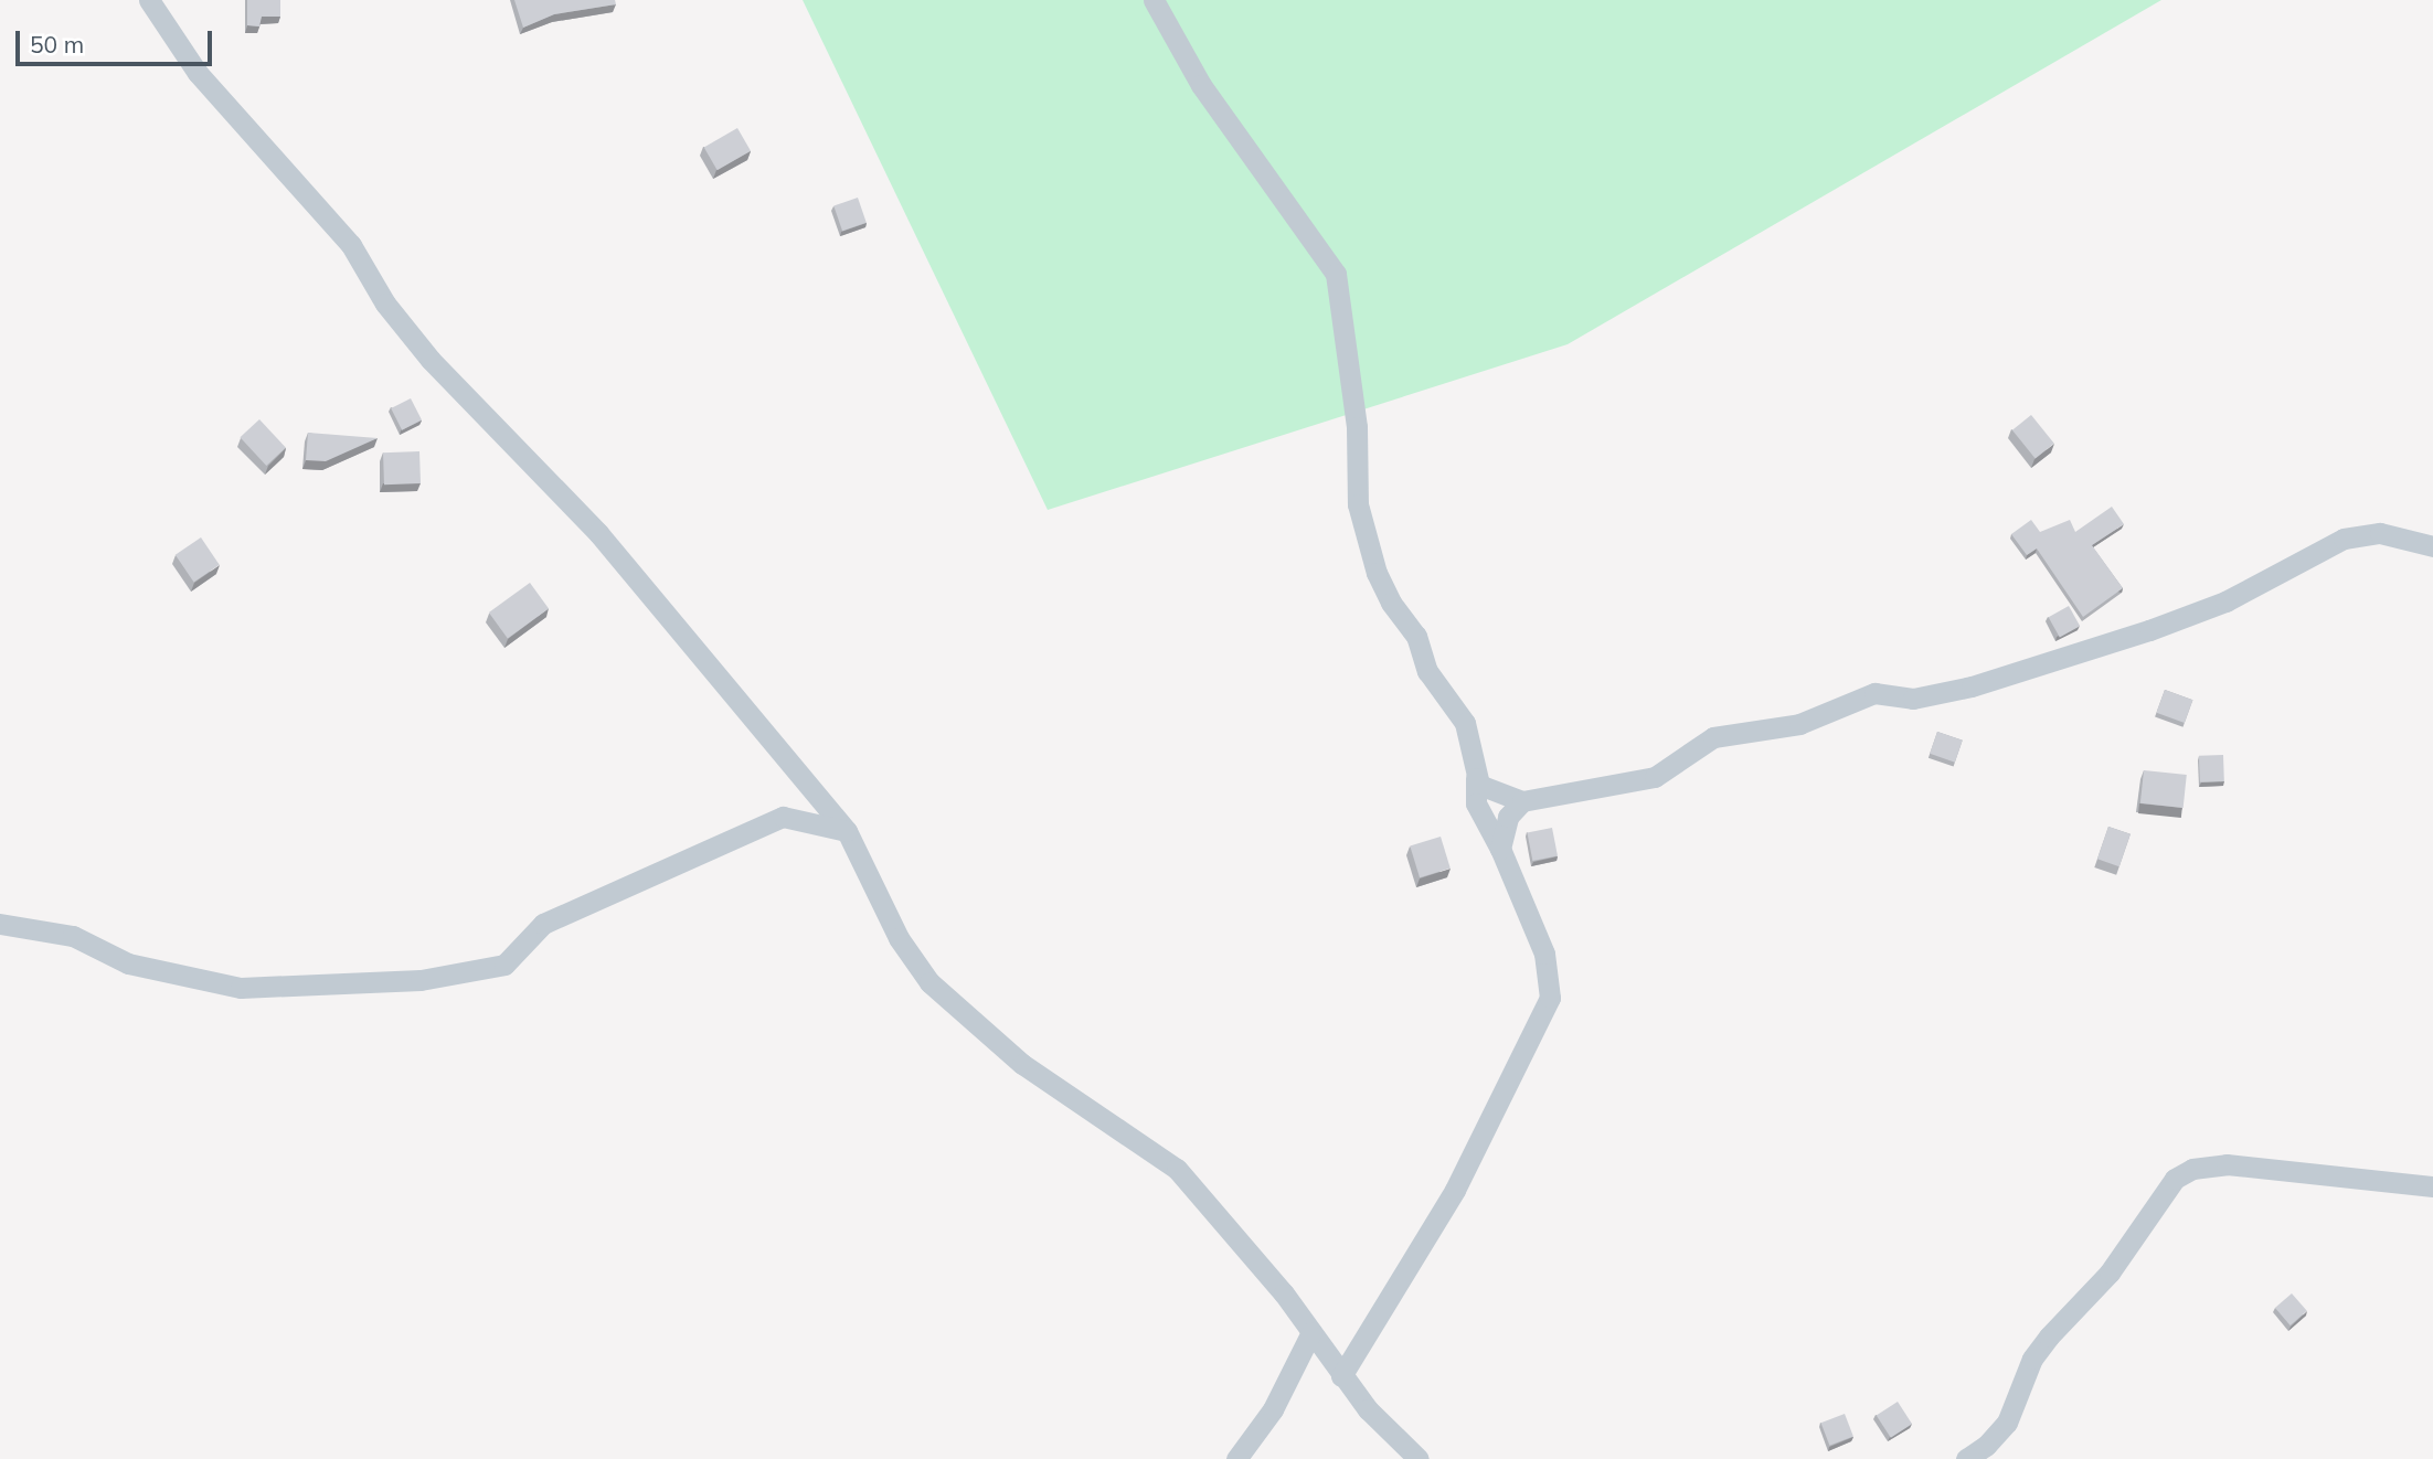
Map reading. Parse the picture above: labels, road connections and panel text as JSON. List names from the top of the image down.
{
  "scale_bar": "50 m"
}
